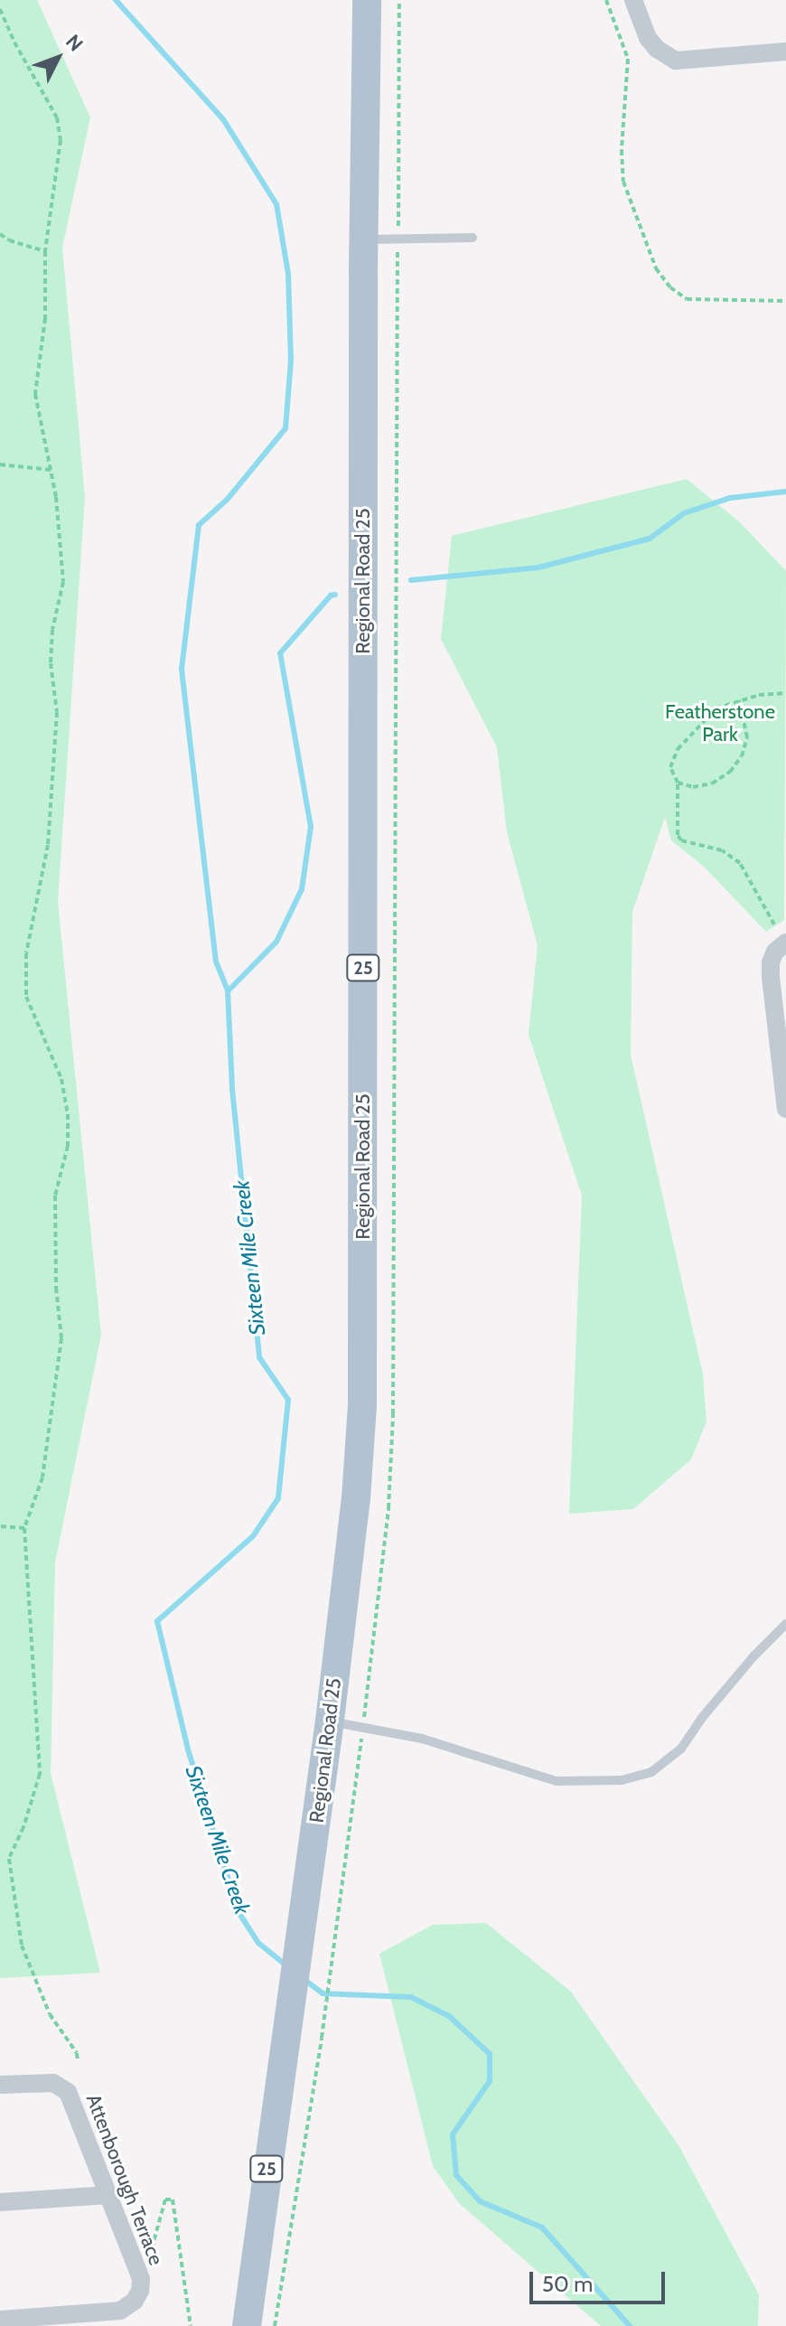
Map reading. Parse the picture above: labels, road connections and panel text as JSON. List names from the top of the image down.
{
  "streets": {
    "main road": ["Regional Road 25", "25"],
    "street": ["Attenborough Terrace"]
  },
  "water": ["Sixteen Mile Creek"],
  "parks": ["Featherstone Park"],
  "scale_bar": "50 m",
  "north": "top right"
}
